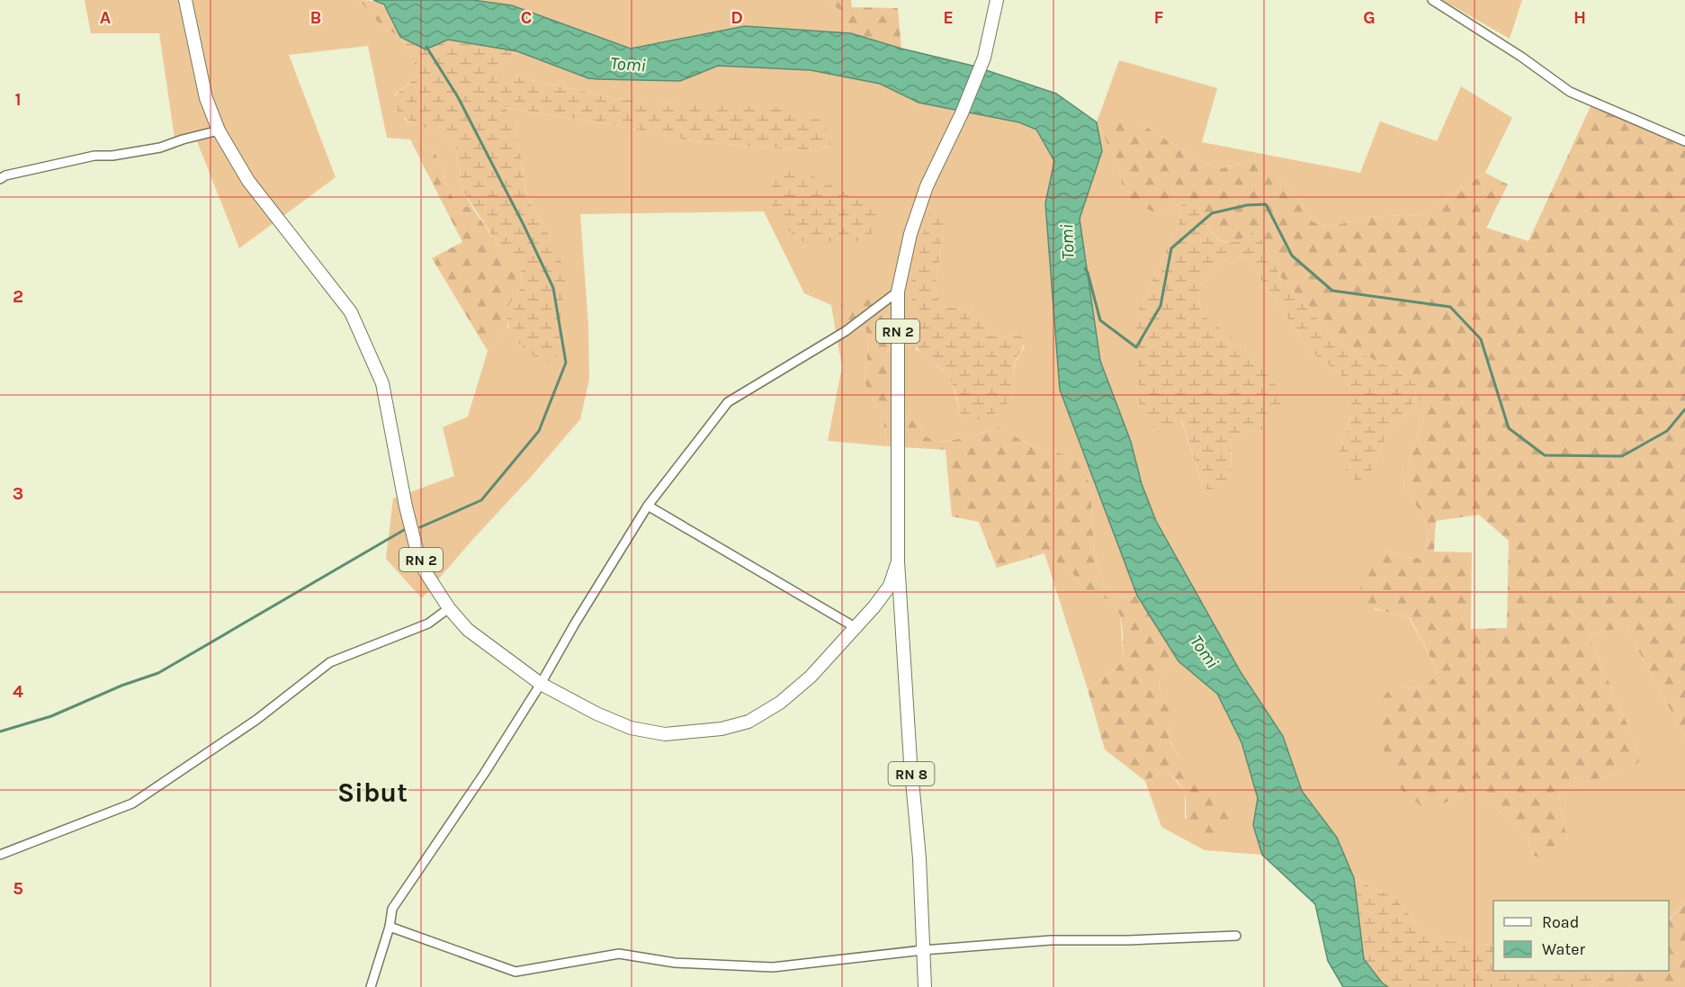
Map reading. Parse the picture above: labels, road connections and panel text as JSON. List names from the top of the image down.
{
  "streets": {
    "main road": ["RN 2", "RN 8"]
  },
  "crossings": [
    ["RN 2", "RN 8"]
  ],
  "districts": ["Sibut"],
  "water": ["Tomi"],
  "legend": ["Road", "Water"],
  "grid": {
    "columns": [
      "A",
      "B",
      "C",
      "D",
      "E",
      "F",
      "G",
      "H"
    ],
    "rows": [
      "1",
      "2",
      "3",
      "4",
      "5"
    ]
  }
}
